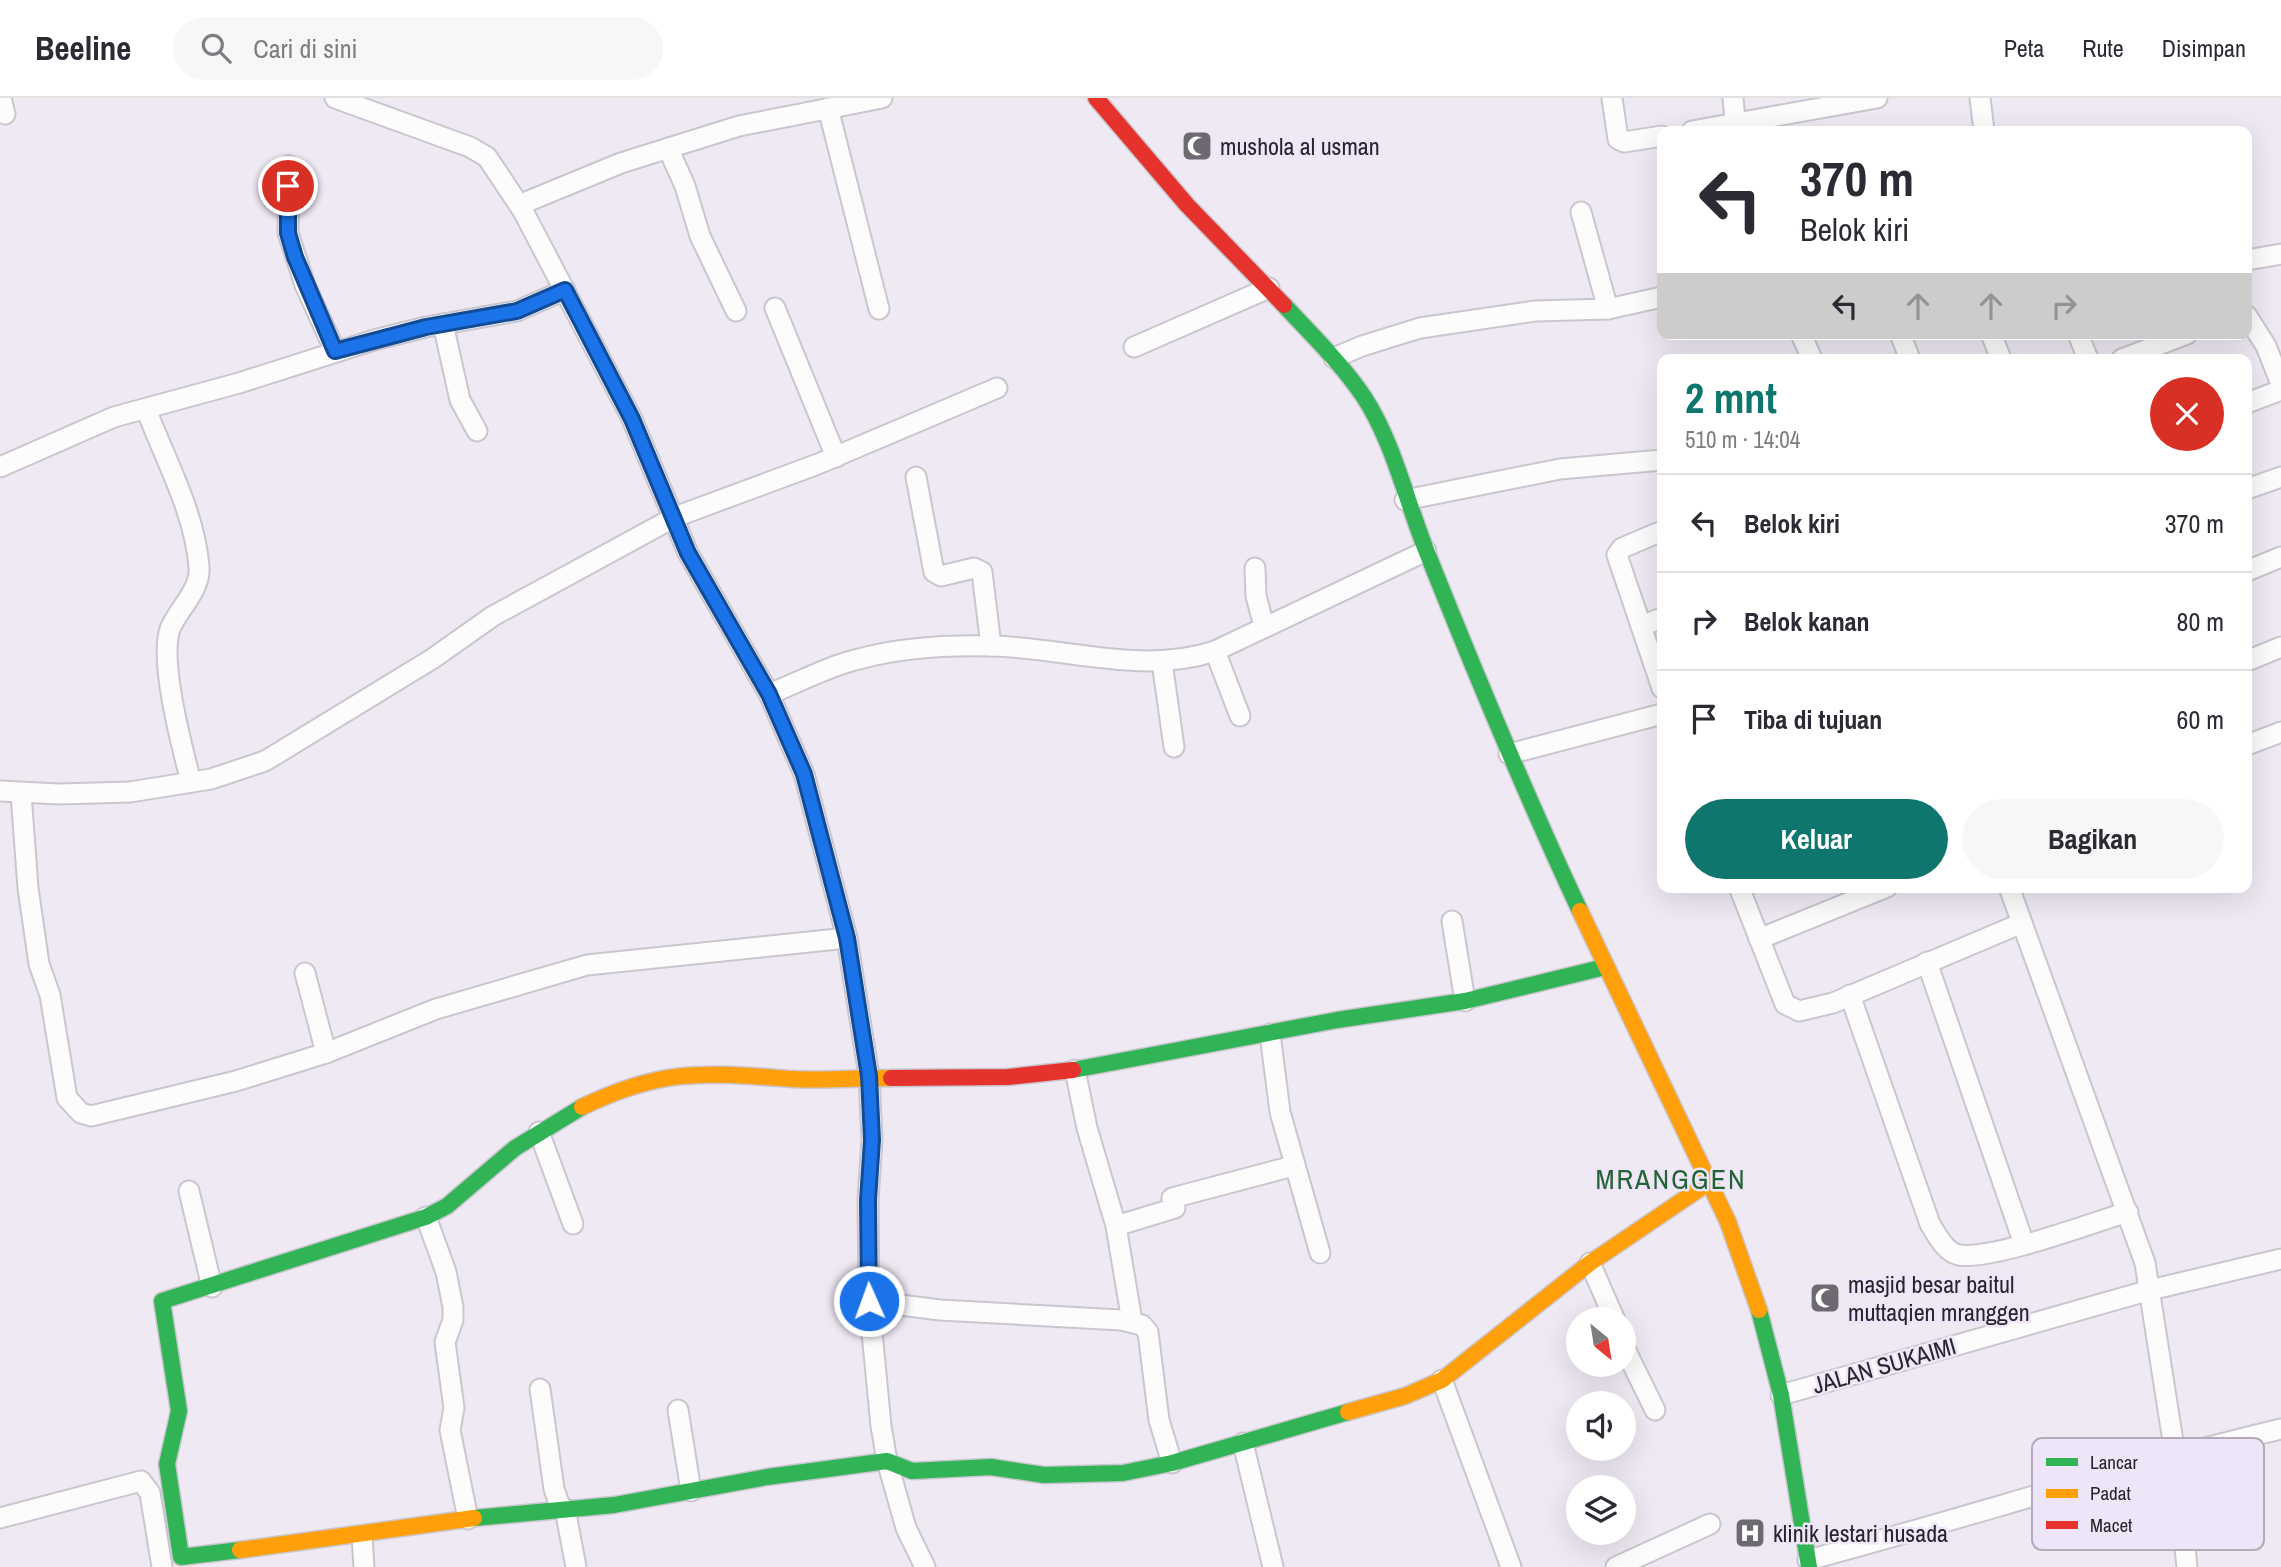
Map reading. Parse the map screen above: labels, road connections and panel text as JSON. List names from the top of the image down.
{
  "streets": {
    "street": ["JALAN SUKAIMI"]
  },
  "districts": ["MRANGGEN"],
  "places": {
    "mosque": ["mushola al usman", "masjid besar baitul muttaqien mranggen"],
    "hospital": ["klinik lestari husada"]
  },
  "legend": ["Lancar", "Padat", "Macet"],
  "north": "bottom right",
  "page": {
    "header": "Beeline",
    "search": "Cari di sini",
    "nav": ["Peta", "Rute", "Disimpan"],
    "turn": ["370 m", "Belok kiri"],
    "heading": ["2 mnt", "510 m · 14:04"],
    "list": [
      {
        "name": "Belok kiri",
        "value": "370 m"
      },
      {
        "name": "Belok kanan",
        "value": "80 m"
      },
      {
        "name": "Tiba di tujuan",
        "value": "60 m"
      }
    ],
    "buttons": ["Keluar", "Bagikan"]
  }
}
